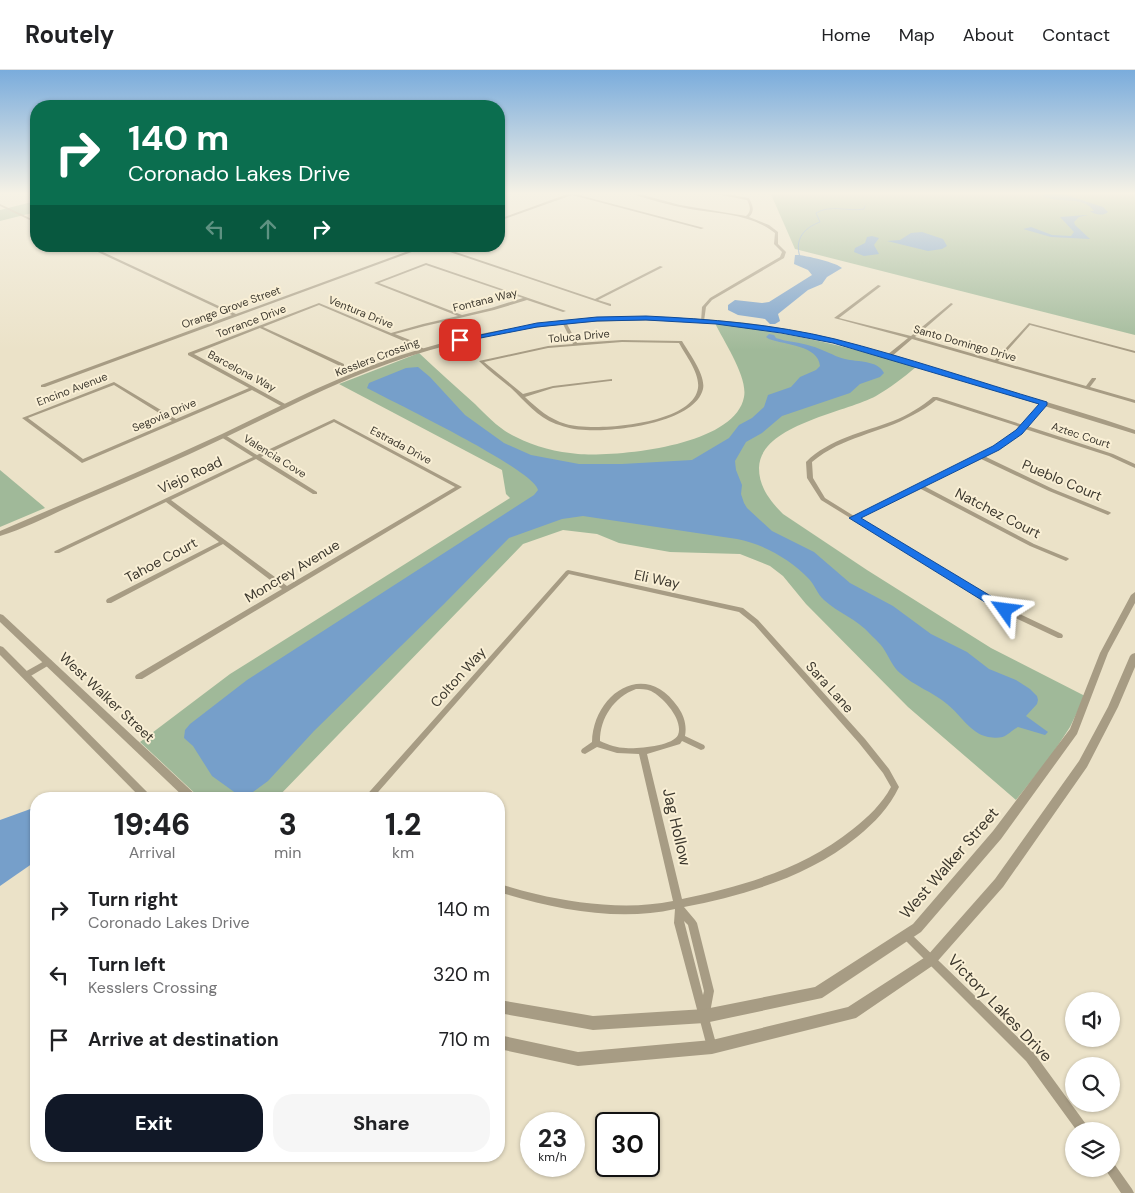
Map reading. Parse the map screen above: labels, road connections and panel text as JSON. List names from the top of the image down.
{
  "streets": {
    "street": [
      "Fontana Way",
      "Orange Grove Street",
      "Ventura Drive",
      "Torrance Drive",
      "Toluca Drive",
      "Santo Domingo Drive",
      "Kesslers Crossing",
      "Barcelona Way",
      "Encino Avenue",
      "Segovia Drive",
      "Aztec Court",
      "Estrada Drive",
      "Valencia Cove",
      "Viejo Road",
      "Pueblo Court",
      "Natchez Court",
      "Tahoe Court",
      "Moncrey Avenue",
      "Eli Way",
      "Colton Way",
      "Sara Lane",
      "West Walker Street",
      "Jag Hollow",
      "Victory Lakes Drive"
    ]
  },
  "crossings": [
    ["Fontana Way", "Ventura Drive"],
    ["Ventura Drive", "Torrance Drive"],
    ["Ventura Drive", "Kesslers Crossing"],
    ["Torrance Drive", "Barcelona Way"],
    ["Kesslers Crossing", "Barcelona Way"],
    ["Kesslers Crossing", "Valencia Cove"],
    ["Barcelona Way", "Segovia Drive"],
    ["Encino Avenue", "Segovia Drive"],
    ["Estrada Drive", "Viejo Road"],
    ["Estrada Drive", "Moncrey Avenue"],
    ["Valencia Cove", "Viejo Road"],
    ["Eli Way", "Colton Way"],
    ["Eli Way", "Sara Lane"],
    ["Sara Lane", "Jag Hollow"],
    ["West Walker Street", "Jag Hollow"],
    ["West Walker Street", "Victory Lakes Drive"]
  ],
  "page": {
    "header": "Routely",
    "nav": [
      "Home",
      "Map",
      "About",
      "Contact"
    ],
    "turn": ["140 m", "Coronado Lakes Drive"],
    "eta": [
      "19:46",
      "Arrival",
      "3",
      "min",
      "1.2",
      "km"
    ],
    "list": [
      {
        "name": "Turn right",
        "note": "Coronado Lakes Drive",
        "value": "140 m"
      },
      {
        "name": "Turn left",
        "note": "Kesslers Crossing",
        "value": "320 m"
      },
      {
        "name": "Arrive at destination",
        "value": "710 m"
      }
    ],
    "buttons": ["Exit", "Share"],
    "speed": "23 km/h",
    "limit": "30"
  }
}
